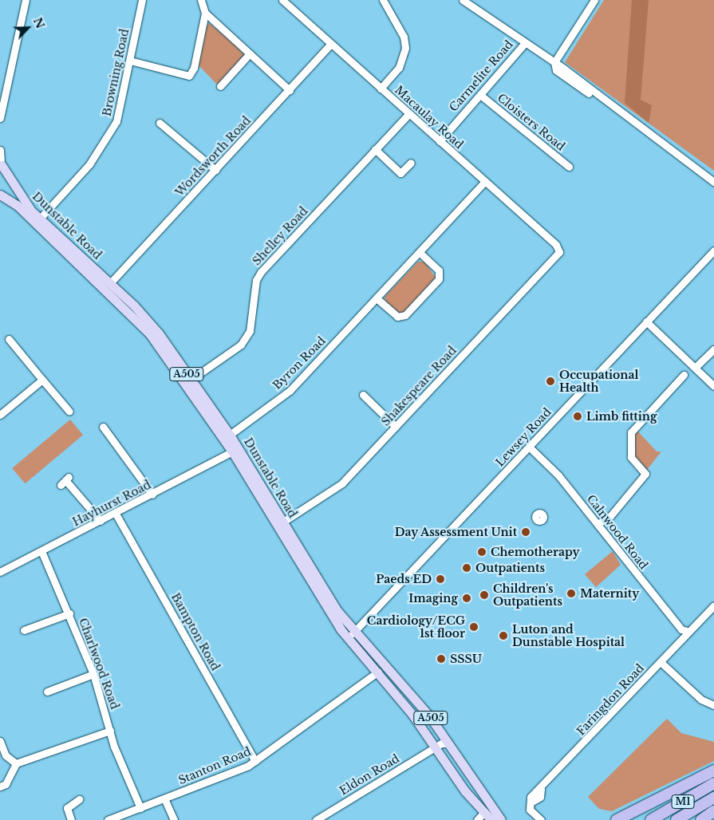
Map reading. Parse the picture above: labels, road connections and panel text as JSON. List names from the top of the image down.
{
  "streets": {
    "highway": ["M1"],
    "main road": ["Dunstable Road", "A505"],
    "street": [
      "Browning Road",
      "Carmelite Road",
      "Macaulay Road",
      "Cloisters Road",
      "Wordsworth Road",
      "Shelley Road",
      "Byron Road",
      "Shakespeare Road",
      "Lewsey Road",
      "Hayhurst Road",
      "Calnwood Road",
      "Bampton Road",
      "Charlwood Road",
      "Faringdon Road",
      "Stanton Road",
      "Eldon Road"
    ]
  },
  "crossings": [
    ["Browning Road", "Dunstable Road"],
    ["Carmelite Road", "Macaulay Road"],
    ["Carmelite Road", "Cloisters Road"],
    ["Macaulay Road", "Wordsworth Road"],
    ["Macaulay Road", "Shelley Road"],
    ["Macaulay Road", "Byron Road"],
    ["Macaulay Road", "Shakespeare Road"],
    ["Wordsworth Road", "Dunstable Road"],
    ["Dunstable Road", "Shelley Road"],
    ["Dunstable Road", "Byron Road"],
    ["Dunstable Road", "Shakespeare Road"],
    ["Dunstable Road", "Lewsey Road"],
    ["Dunstable Road", "Hayhurst Road"],
    ["Dunstable Road", "Stanton Road"],
    ["Dunstable Road", "Eldon Road"],
    ["Lewsey Road", "Calnwood Road"],
    ["Hayhurst Road", "Bampton Road"],
    ["Hayhurst Road", "Charlwood Road"],
    ["Calnwood Road", "Faringdon Road"],
    ["Bampton Road", "Stanton Road"],
    ["Charlwood Road", "Stanton Road"]
  ],
  "places": [
    "Occupational Health",
    "Limb fitting",
    "Day Assessment Unit",
    "Chemotherapy",
    "Outpatients",
    "Paeds ED",
    "Maternity",
    "Children's Outpatients",
    "Imaging",
    "Cardiology/ECG 1st floor",
    "Luton and Dunstable Hospital",
    "SSSU"
  ],
  "north": "top right"
}
